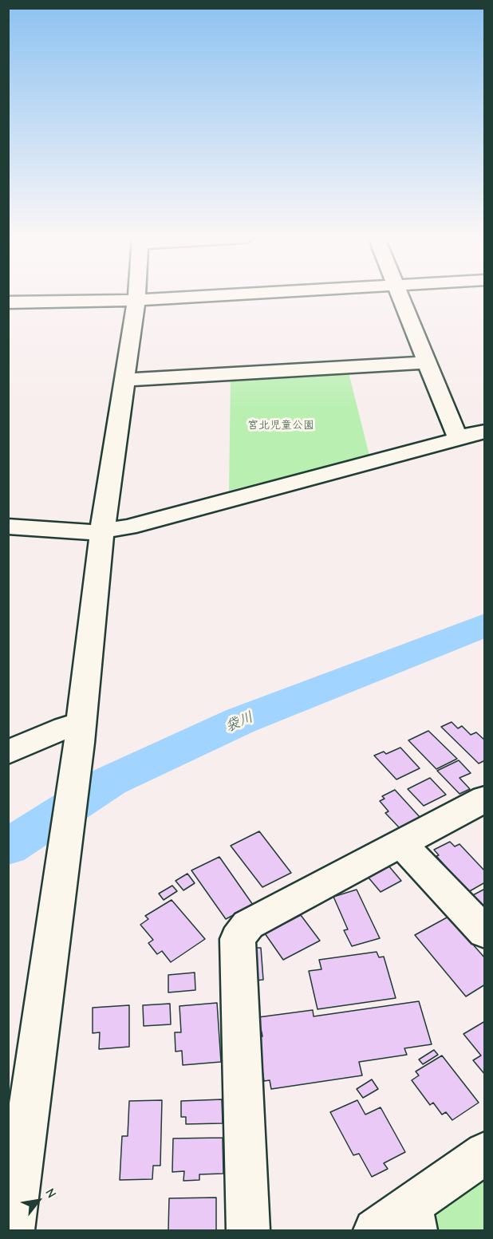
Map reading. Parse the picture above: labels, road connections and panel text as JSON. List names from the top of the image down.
{
  "water": ["袋川"],
  "parks": ["宮北児童公園"],
  "north": "top right"
}
